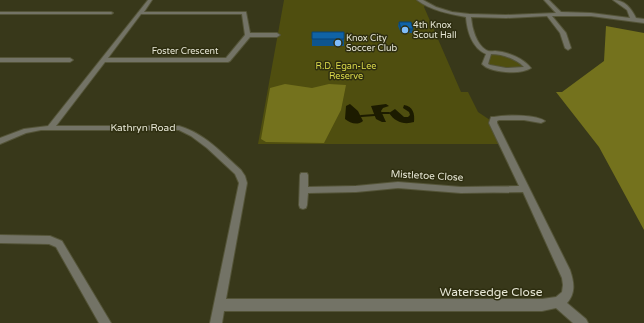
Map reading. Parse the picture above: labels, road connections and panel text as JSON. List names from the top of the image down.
{
  "streets": {
    "street": [
      "Foster Crescent",
      "Kathryn Road",
      "Mistletoe Close",
      "Watersedge Close"
    ]
  },
  "crossings": [
    ["Kathryn Road", "Watersedge Close"]
  ],
  "parks": ["R.D. Egan-Lee Reserve"],
  "places": ["4th Knox Scout Hall", "Knox City Soccer Club"]
}
